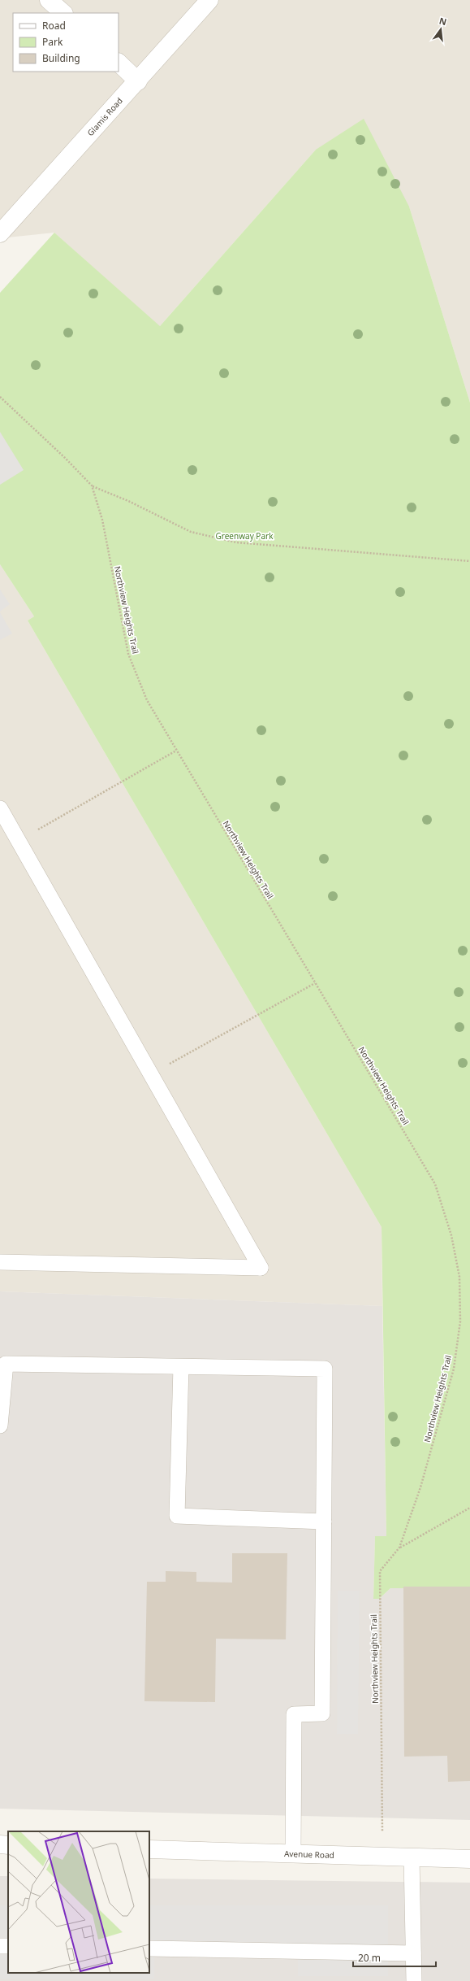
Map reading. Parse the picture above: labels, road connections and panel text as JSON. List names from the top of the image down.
{
  "streets": {
    "street": ["Glamis Road", "Avenue Road"],
    "path": ["Northview Heights Trail"]
  },
  "crossings": [
    ["Northview Heights Trail", "Avenue Road"]
  ],
  "parks": ["Greenway Park"],
  "legend": ["Road", "Park", "Building"],
  "scale_bar": "20 m",
  "north": "top"
}
